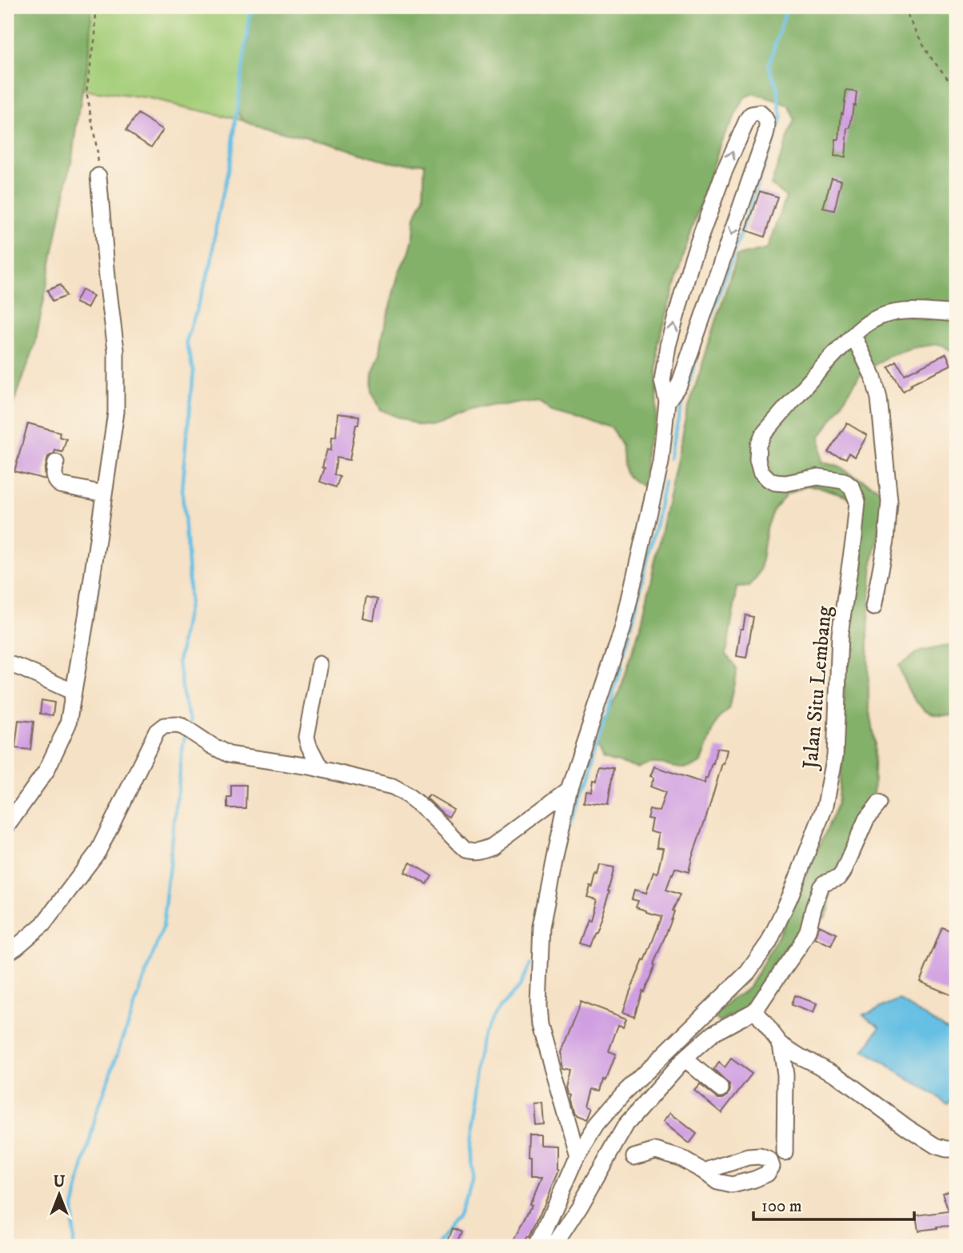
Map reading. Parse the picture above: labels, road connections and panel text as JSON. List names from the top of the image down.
{
  "streets": {
    "street": ["Jalan Situ Lembang"]
  },
  "scale_bar": "100 m",
  "north": "top"
}
